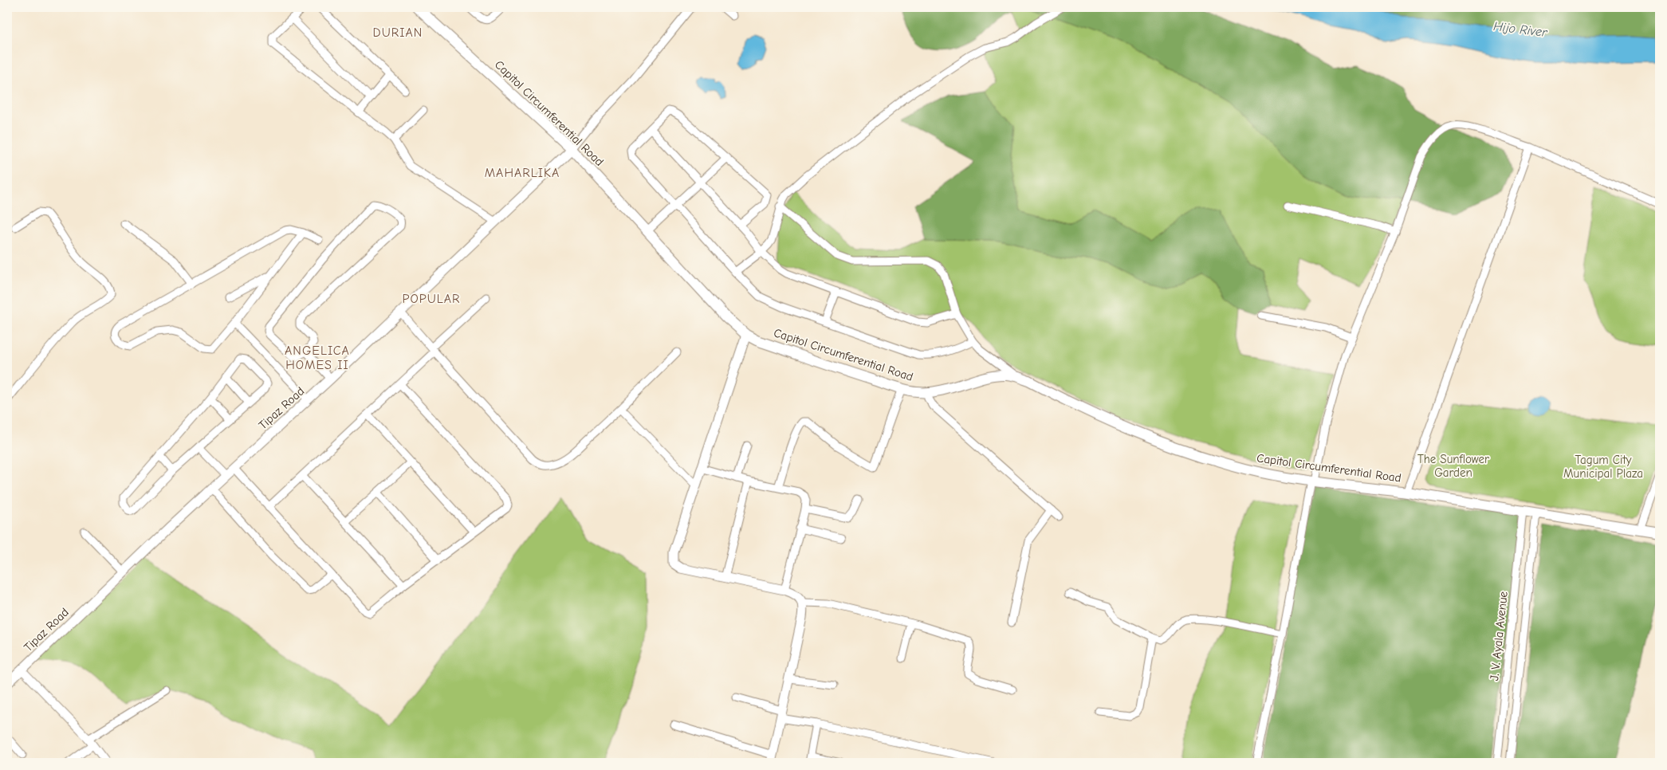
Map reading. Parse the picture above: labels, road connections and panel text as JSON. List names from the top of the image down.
{
  "streets": {
    "main road": ["Capitol Circumferential Road"],
    "street": ["Tipaz Road", "J. V. Ayala Avenue"]
  },
  "crossings": [
    ["Capitol Circumferential Road", "Tipaz Road"],
    ["Capitol Circumferential Road", "J. V. Ayala Avenue"]
  ],
  "districts": [
    "DURIAN",
    "MAHARLIKA",
    "POPULAR",
    "ANGELICA HOMES II"
  ],
  "water": ["Hijo River"],
  "parks": ["The Sunflower Garden", "Tagum City Municipal Plaza"]
}
